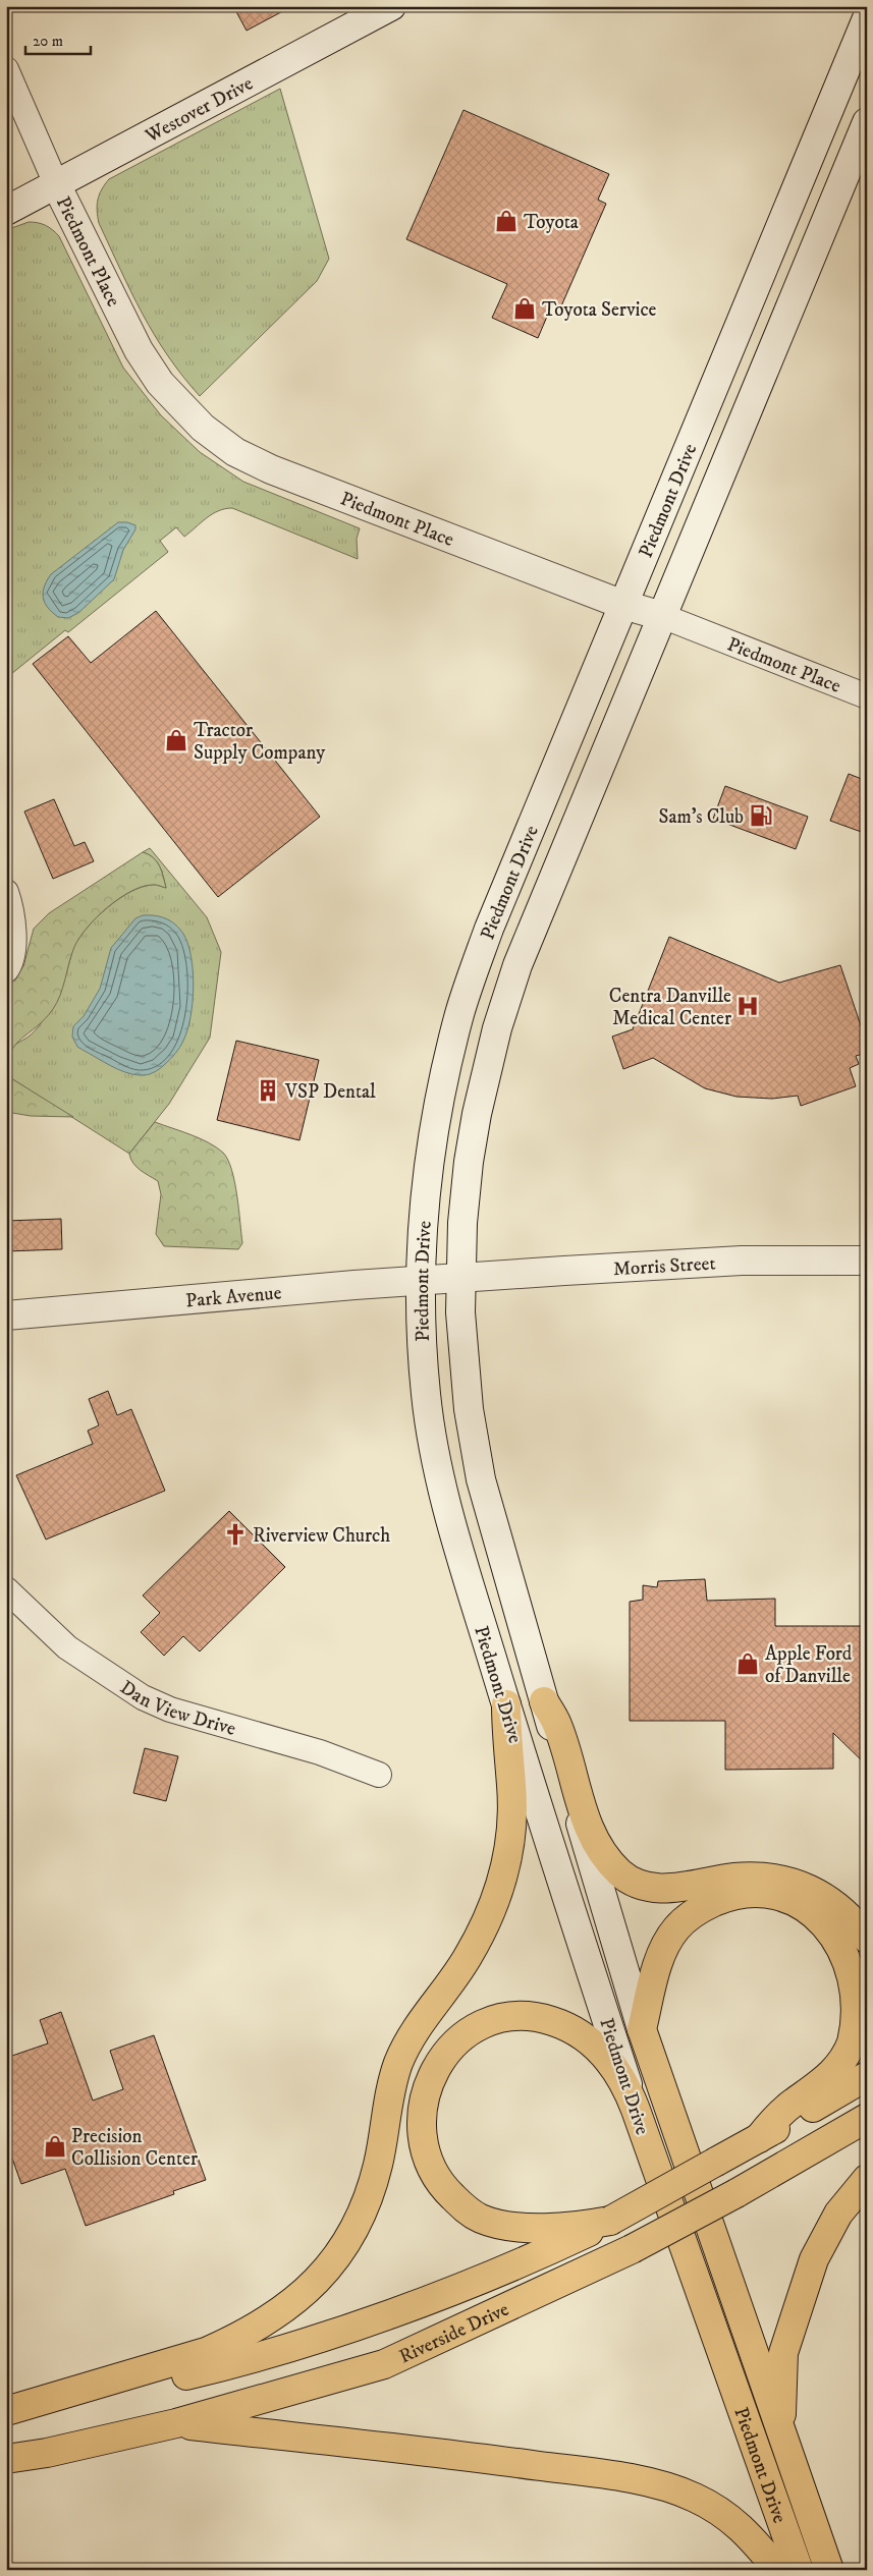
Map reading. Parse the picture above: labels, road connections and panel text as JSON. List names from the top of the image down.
{
  "streets": {
    "main road": [
      "Westover Drive",
      "Piedmont Place",
      "Piedmont Drive",
      "Morris Street",
      "Park Avenue",
      "Riverside Drive"
    ],
    "street": ["Dan View Drive"]
  },
  "crossings": [
    ["Westover Drive", "Piedmont Place"],
    ["Piedmont Place", "Piedmont Drive"],
    ["Piedmont Drive", "Morris Street"],
    ["Piedmont Drive", "Park Avenue"],
    ["Morris Street", "Park Avenue"]
  ],
  "places": {
    "shop": [
      "Toyota",
      "Toyota Service",
      "Tractor Supply Company",
      "Apple Ford of Danville",
      "Precision Collision Center"
    ],
    "fuel station": ["Sam's Club"],
    "hospital": ["Centra Danville Medical Center"],
    "building": ["VSP Dental"],
    "church": ["Riverview Church"]
  },
  "scale_bar": "20 m"
}
